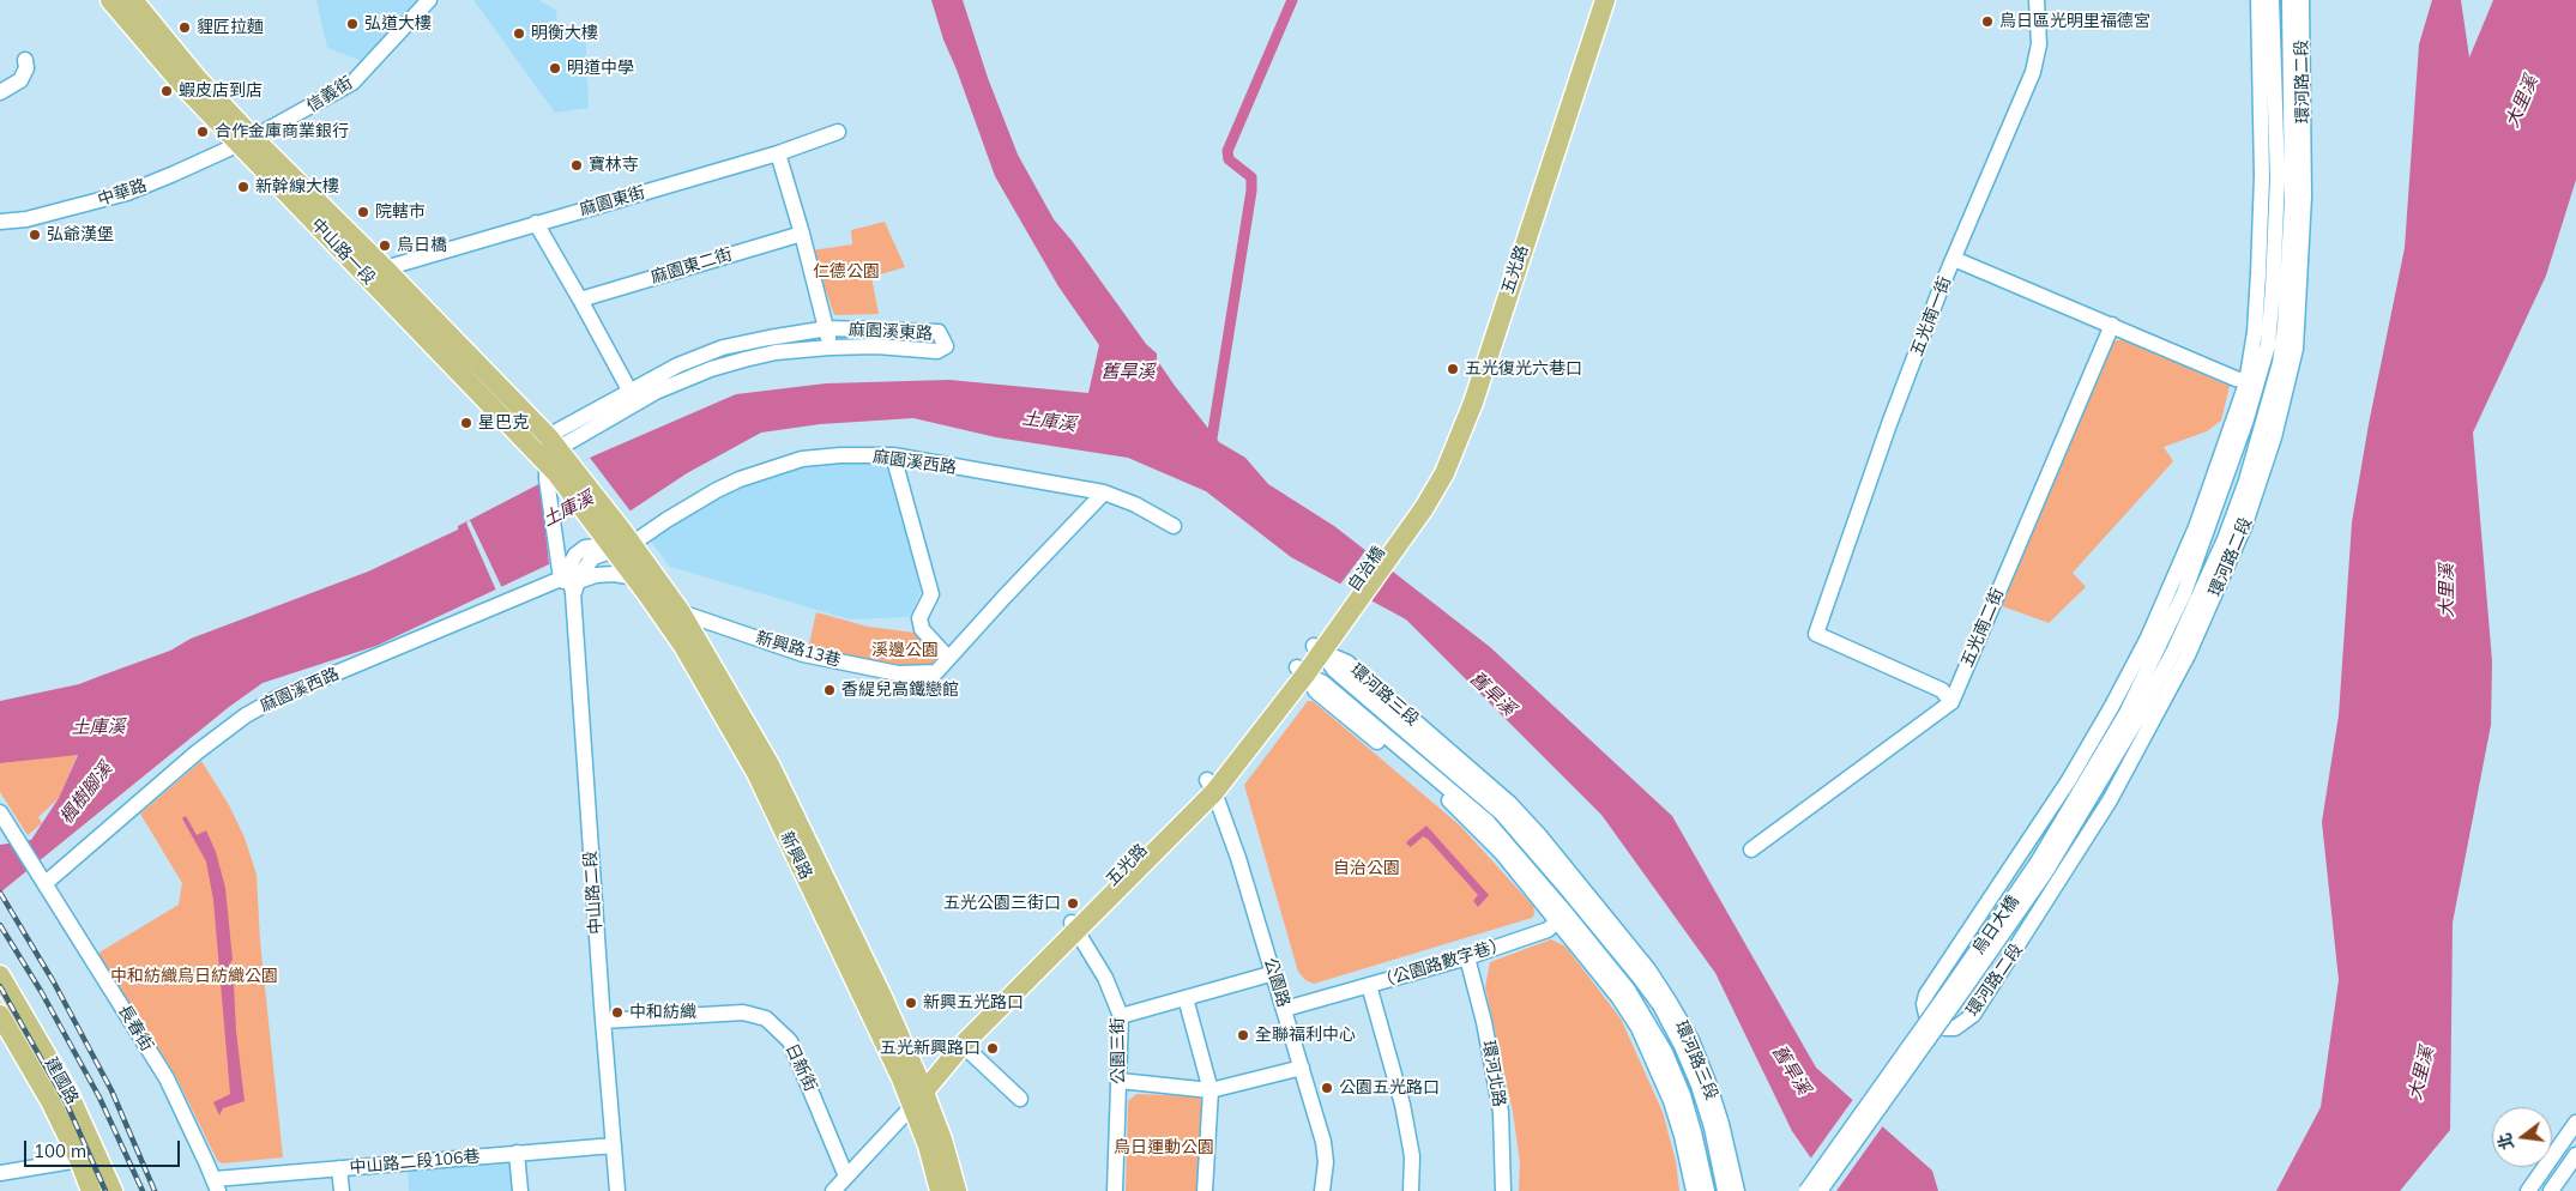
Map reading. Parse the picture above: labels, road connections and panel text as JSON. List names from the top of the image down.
{
  "streets": {
    "main road": [
      "中山路一段",
      "五光路",
      "自治橋",
      "新興路",
      "建國路"
    ],
    "street": [
      "環河路二段",
      "信義街",
      "中華路",
      "麻園東街",
      "麻園東二街",
      "五光南一街",
      "麻園溪東路",
      "麻園溪西路",
      "五光南二街",
      "新興路13巷",
      "環河路三段",
      "中山路二段",
      "烏日大橋",
      "（公園路數字巷）",
      "公園路",
      "長春街",
      "公園三街",
      "日新街",
      "環河北路",
      "中山路二段106巷"
    ]
  },
  "crossings": [
    ["環河路二段", "烏日大橋"],
    ["信義街", "中華路"],
    ["信義街", "中山路一段"],
    ["中華路", "中山路一段"],
    ["麻園東街", "中山路一段"],
    ["中山路一段", "麻園溪東路"],
    ["五光路", "自治橋"],
    ["五光路", "環河路三段"],
    ["五光路", "新興路"],
    ["五光路", "公園路"],
    ["五光路", "公園三街"],
    ["五光路", "日新街"],
    ["五光南一街", "五光南二街"],
    ["麻園溪西路", "新興路13巷"],
    ["麻園溪西路", "新興路"],
    ["麻園溪西路", "中山路二段"],
    ["麻園溪西路", "長春街"],
    ["新興路13巷", "新興路"],
    ["環河路三段", "（公園路數字巷）"],
    ["新興路", "中山路二段"],
    ["中山路二段", "日新街"],
    ["中山路二段", "中山路二段106巷"],
    ["（公園路數字巷）", "公園路"],
    ["（公園路數字巷）", "環河北路"],
    ["長春街", "中山路二段106巷"]
  ],
  "water": [
    "大里溪",
    "舊旱溪",
    "土庫溪",
    "楓樹腳溪"
  ],
  "parks": [
    "仁德公園",
    "溪邊公園",
    "自治公園",
    "中和紡織烏日紡織公園",
    "烏日運動公園"
  ],
  "places": [
    "烏日區光明里福德宮",
    "弘道大樓",
    "貍匠拉麵",
    "明衡大樓",
    "明道中學",
    "蝦皮店到店",
    "合作金庫商業銀行",
    "寶林寺",
    "新幹線大樓",
    "院轄市",
    "弘爺漢堡",
    "烏日橋",
    "五光復光六巷口",
    "星巴克",
    "香緹兒高鐵戀館",
    "五光公園三街口",
    "新興五光路口",
    "中和紡織",
    "全聯福利中心",
    "五光新興路口",
    "公園五光路口"
  ],
  "scale_bar": "100 m",
  "north": "left"
}
